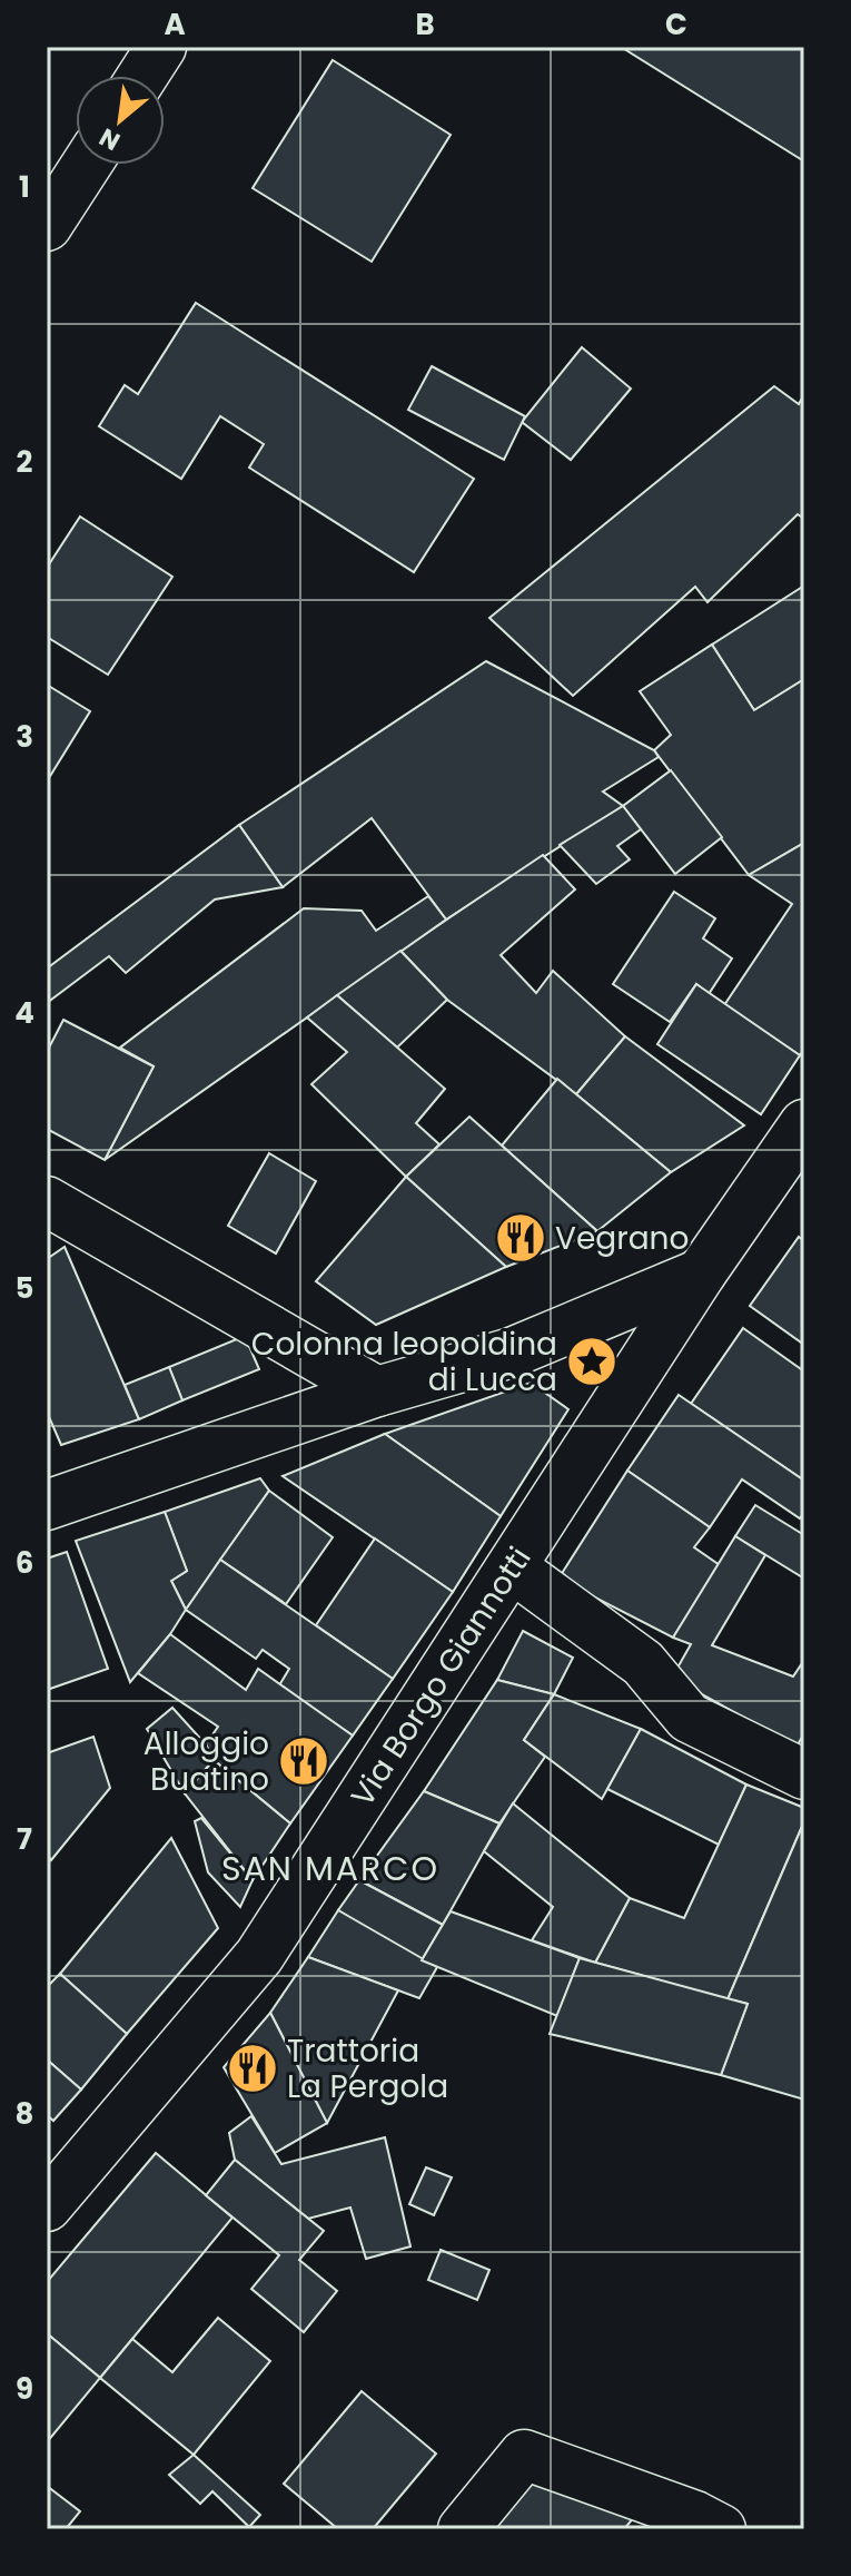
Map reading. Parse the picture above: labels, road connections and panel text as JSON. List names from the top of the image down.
{
  "streets": {
    "street": ["Via Borgo Giannotti"]
  },
  "districts": ["SAN MARCO"],
  "places": {
    "restaurant": ["Vegrano", "Alloggio Buatino", "Trattoria La Pergola"],
    "place": ["Colonna leopoldina di Lucca"]
  },
  "north": "bottom left",
  "grid": {
    "columns": ["A", "B", "C"],
    "rows": [
      "1",
      "2",
      "3",
      "4",
      "5",
      "6",
      "7",
      "8",
      "9"
    ]
  }
}
